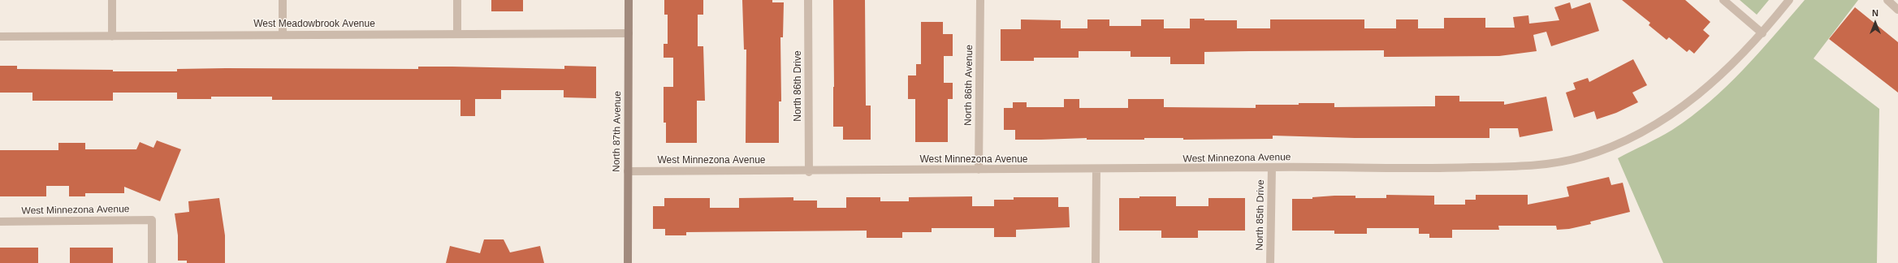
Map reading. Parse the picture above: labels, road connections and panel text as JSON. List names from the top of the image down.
{
  "streets": {
    "street": [
      "West Meadowbrook Avenue",
      "North 86th Avenue",
      "North 86th Drive",
      "North 87th Avenue",
      "West Minnezona Avenue",
      "North 85th Drive"
    ]
  },
  "crossings": [
    ["West Meadowbrook Avenue", "North 87th Avenue"],
    ["North 86th Avenue", "West Minnezona Avenue"],
    ["North 86th Drive", "West Minnezona Avenue"],
    ["North 87th Avenue", "West Minnezona Avenue"],
    ["West Minnezona Avenue", "North 85th Drive"]
  ],
  "north": "top"
}
